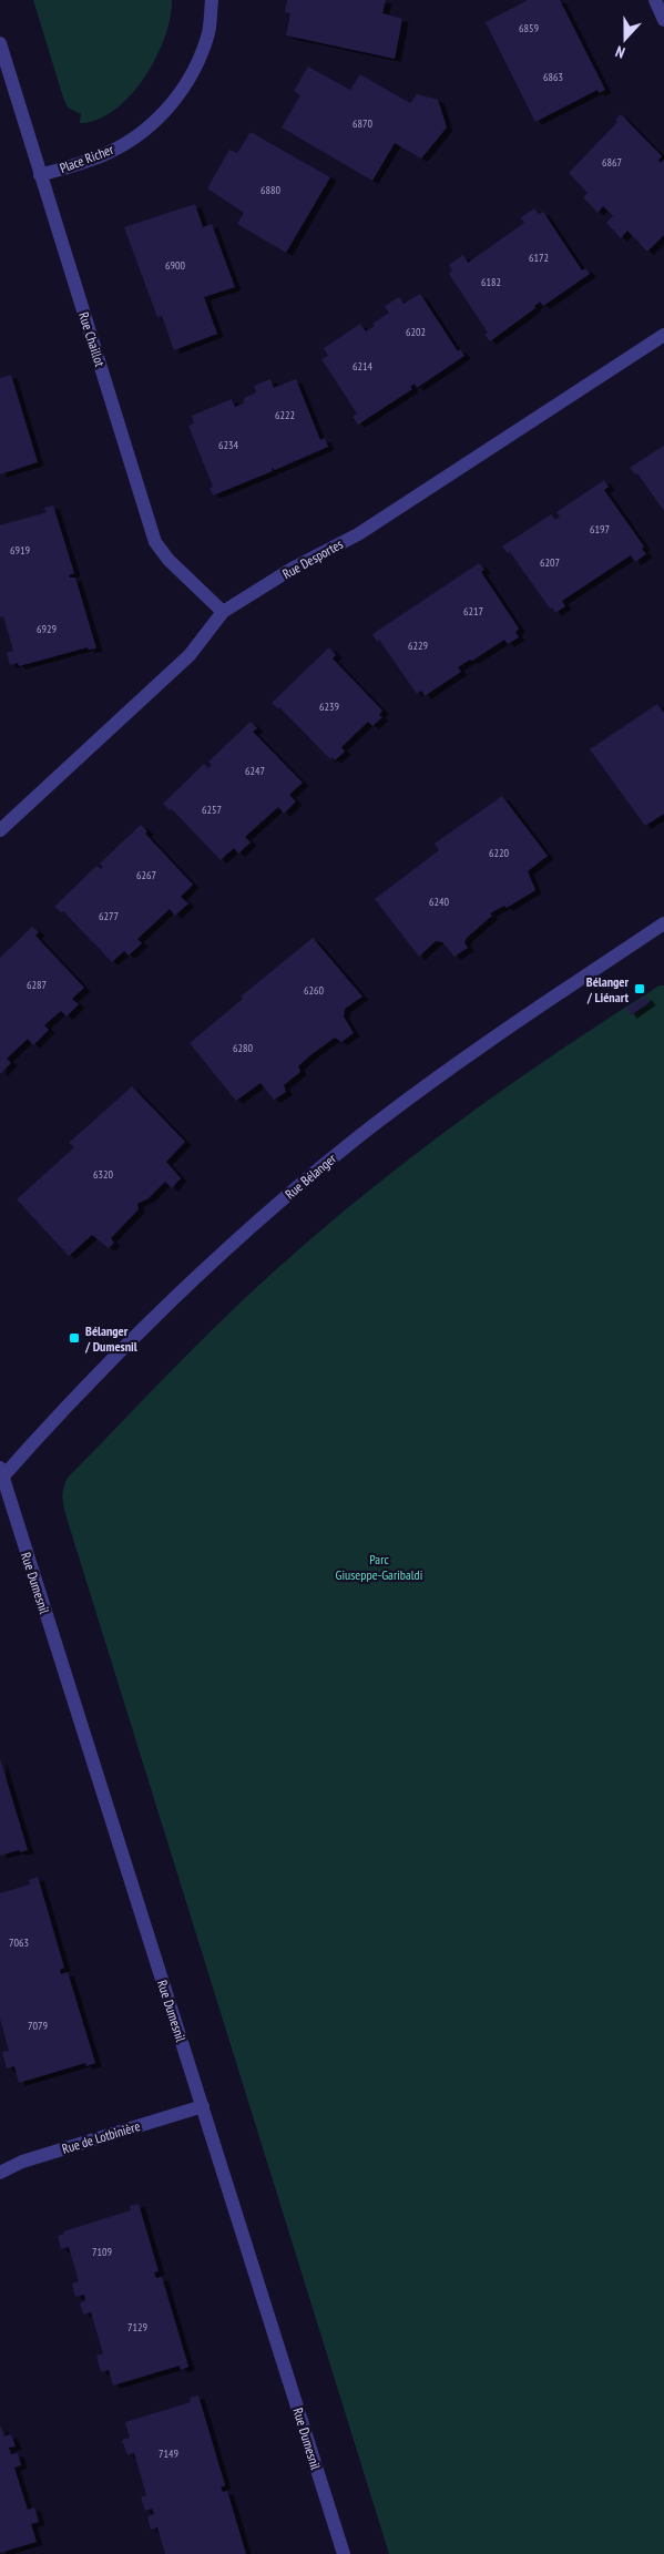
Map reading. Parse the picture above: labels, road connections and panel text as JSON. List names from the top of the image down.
{
  "streets": {
    "street": [
      "Place Richer",
      "Rue Chaillot",
      "Rue Desportes",
      "Rue Bélanger",
      "Rue Dumesnil",
      "Rue de Lotbinière"
    ]
  },
  "crossings": [
    ["Place Richer", "Rue Chaillot"],
    ["Rue Chaillot", "Rue Desportes"],
    ["Rue Bélanger", "Rue Dumesnil"],
    ["Rue Dumesnil", "Rue de Lotbinière"]
  ],
  "parks": ["Parc Giuseppe-Garibaldi"],
  "places": {
    "transit": ["Bélanger / Liénart", "Bélanger / Dumesnil"]
  },
  "house_numbers": [
    "6859",
    "6863",
    "6870",
    "6867",
    "6880",
    "6172",
    "6900",
    "6182",
    "6202",
    "6214",
    "6222",
    "6234",
    "6197",
    "6919",
    "6207",
    "6217",
    "6929",
    "6229",
    "6239",
    "6247",
    "6257",
    "6220",
    "6267",
    "6240",
    "6277",
    "6287",
    "6260",
    "6280",
    "6320",
    "7063",
    "7079",
    "7109",
    "7129",
    "7149"
  ],
  "north": "bottom"
}
